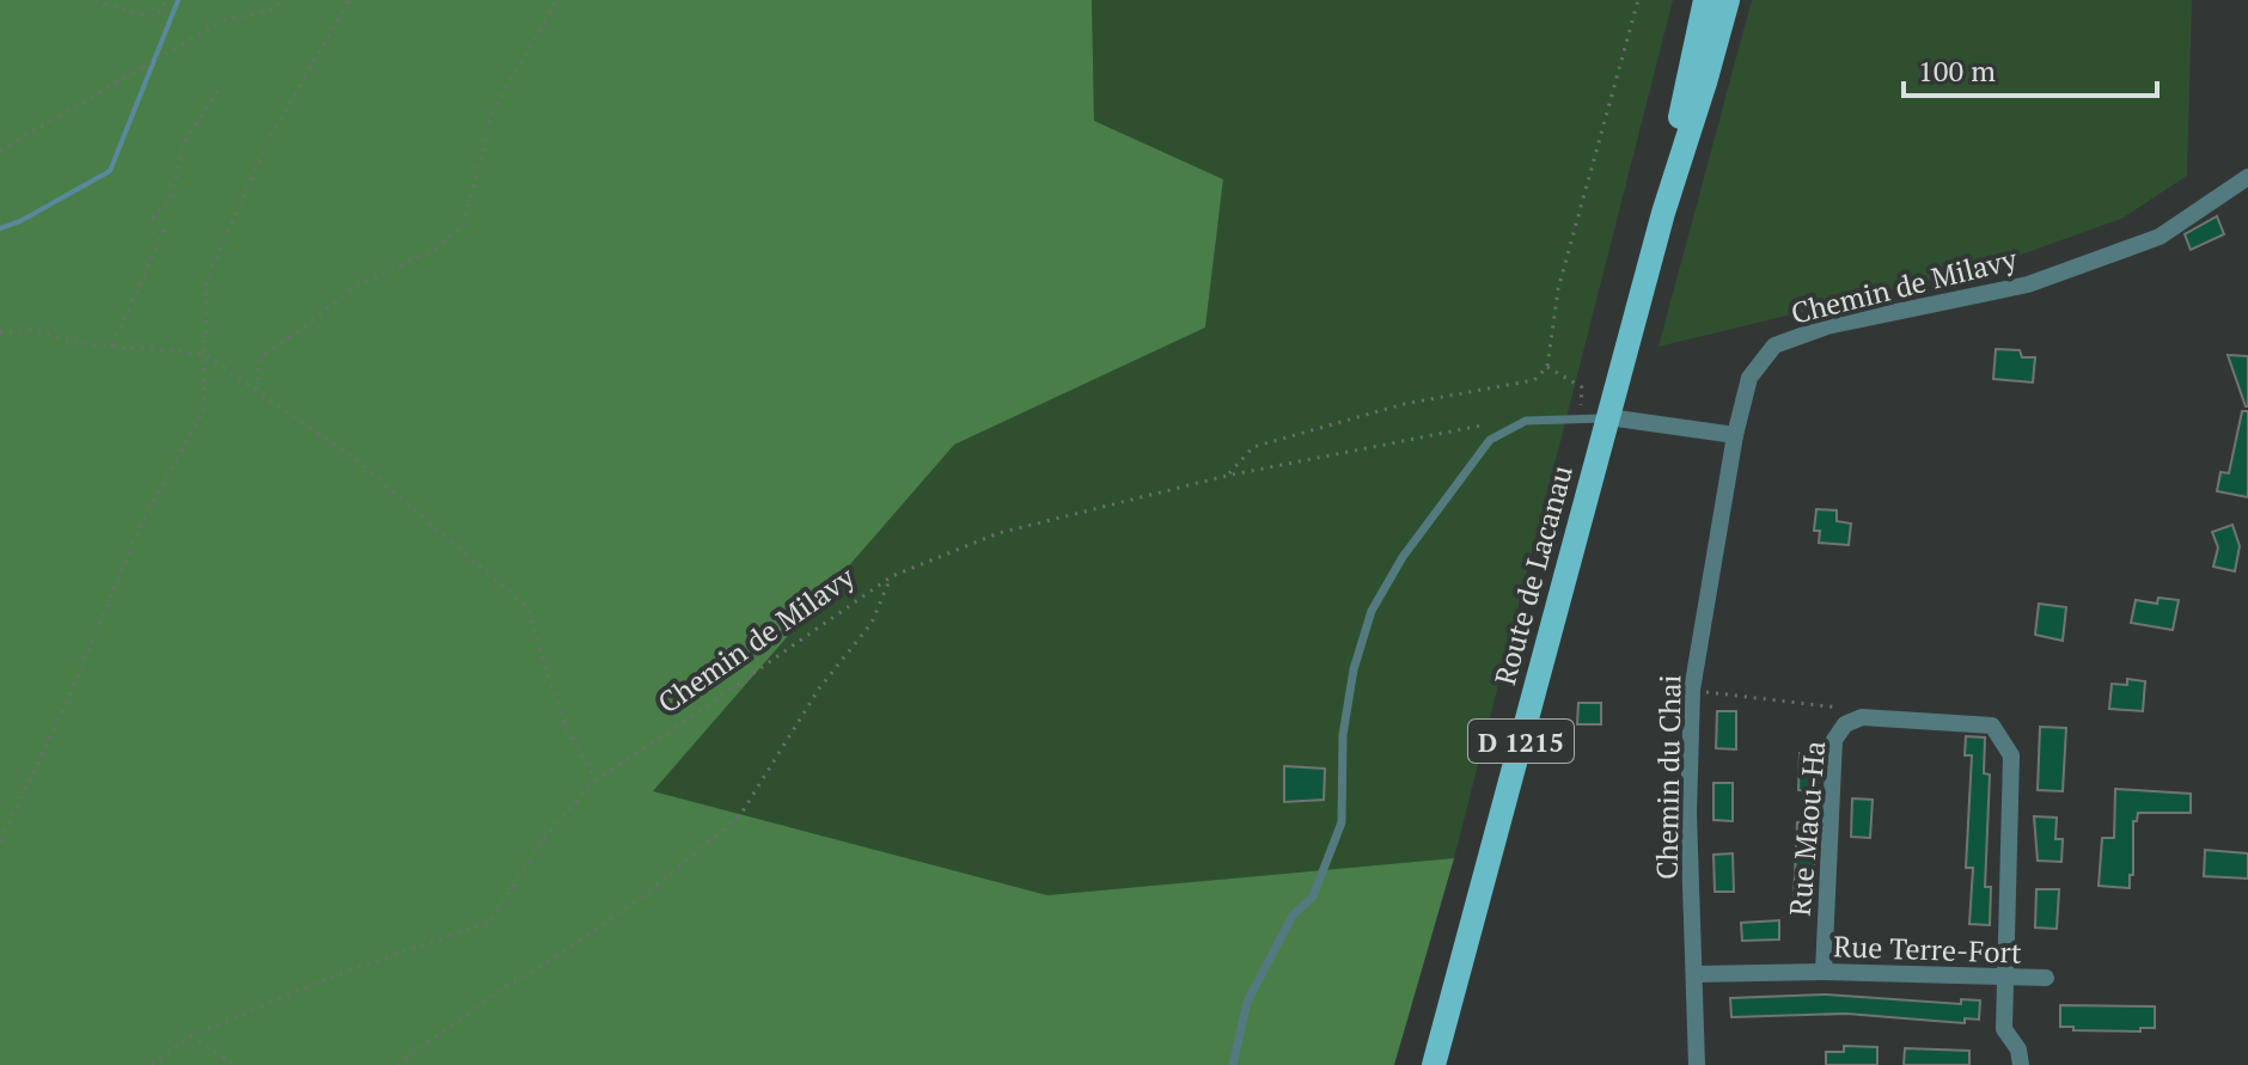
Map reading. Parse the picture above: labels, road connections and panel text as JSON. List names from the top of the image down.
{
  "streets": {
    "main road": ["Route de Lacanau", "D 1215"],
    "street": [
      "Chemin de Milavy",
      "Chemin du Chai",
      "Rue Maou-Ha",
      "Rue Terre-Fort"
    ]
  },
  "crossings": [
    ["Chemin de Milavy", "Chemin du Chai"],
    ["Chemin du Chai", "Rue Terre-Fort"],
    ["Rue Maou-Ha", "Rue Terre-Fort"]
  ],
  "scale_bar": "100 m"
}
